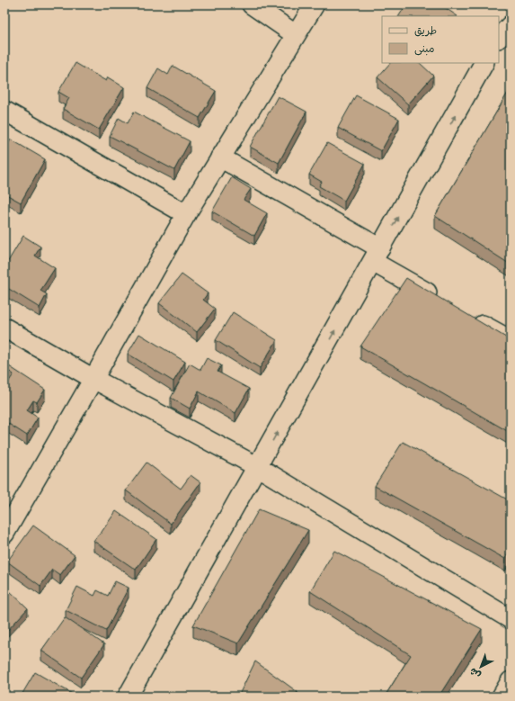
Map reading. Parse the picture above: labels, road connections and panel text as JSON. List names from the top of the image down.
{
  "legend": ["طريق", "مبنى"],
  "north": "bottom left"
}
